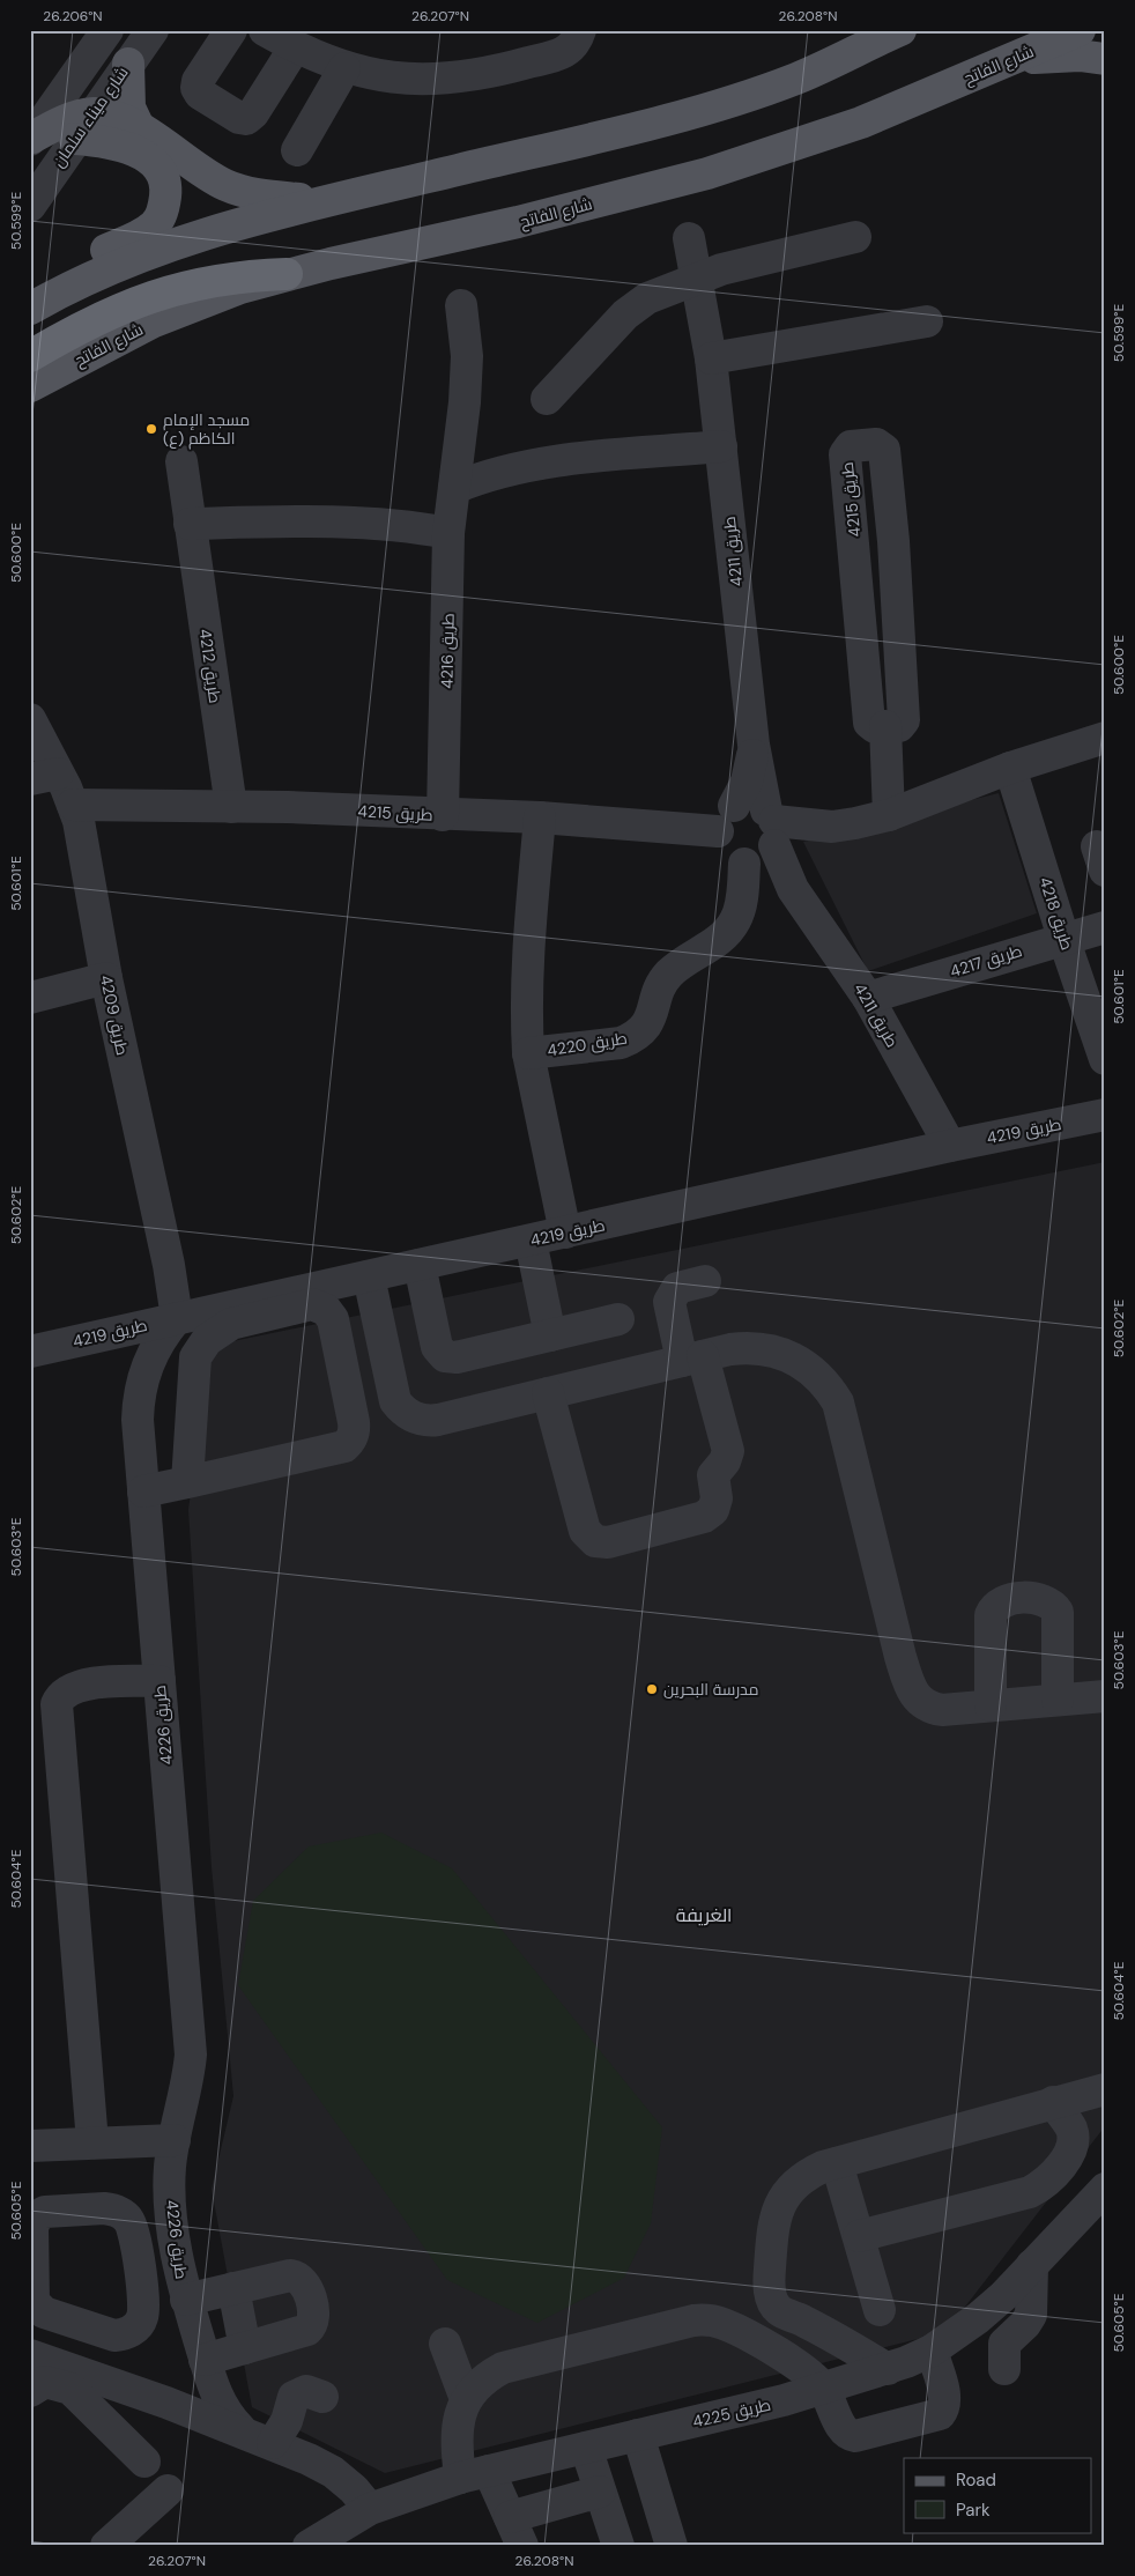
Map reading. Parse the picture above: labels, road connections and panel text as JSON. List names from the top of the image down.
{
  "streets": {
    "main road": ["شارع الفاتح"],
    "street": [
      "شارع ميناء سلمان",
      "طريق 4215",
      "طريق 4211",
      "طريق 4216",
      "طريق 4212",
      "طريق 4218",
      "طريق 4217",
      "طريق 4209",
      "طريق 4220",
      "طريق 4219",
      "طريق 4226",
      "طريق 4225"
    ]
  },
  "crossings": [
    ["طريق 4215", "طريق 4211"],
    ["طريق 4215", "طريق 4216"],
    ["طريق 4215", "طريق 4212"],
    ["طريق 4215", "طريق 4209"],
    ["طريق 4215", "طريق 4220"],
    ["طريق 4211", "طريق 4217"],
    ["طريق 4211", "طريق 4220"],
    ["طريق 4211", "طريق 4219"],
    ["طريق 4218", "طريق 4217"],
    ["طريق 4209", "طريق 4219"],
    ["طريق 4209", "طريق 4226"],
    ["طريق 4220", "طريق 4219"],
    ["طريق 4219", "طريق 4226"]
  ],
  "districts": ["الغريفة"],
  "places": ["مسجد الإمام الكاظم (ع)", "مدرسة البحرين"],
  "legend": ["Road", "Park"],
  "coordinates": [
    "26.206°N",
    "26.207°N",
    "26.208°N",
    "50.599°E",
    "50.600°E",
    "50.601°E",
    "50.602°E",
    "50.603°E",
    "50.604°E",
    "50.605°E"
  ]
}
